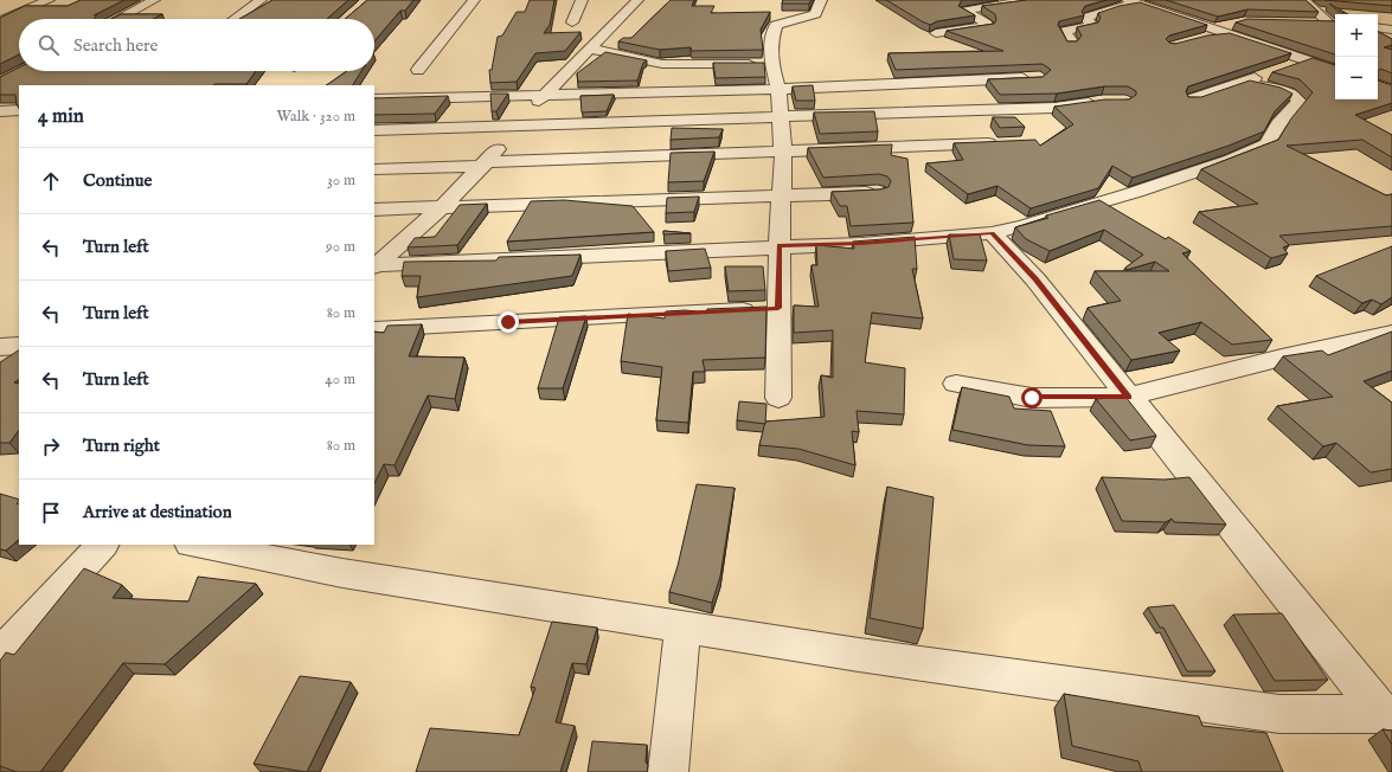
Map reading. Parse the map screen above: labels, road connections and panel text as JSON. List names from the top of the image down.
{
  "page": {
    "map_buttons": ["+", "−"],
    "search": "Search here",
    "heading": ["4 min", "Walk · 320 m"],
    "list": [
      ["Continue", "30 m"],
      ["Turn left", "90 m"],
      ["Turn left", "80 m"],
      ["Turn left", "40 m"],
      ["Turn right", "80 m"],
      "Arrive at destination"
    ]
  }
}
